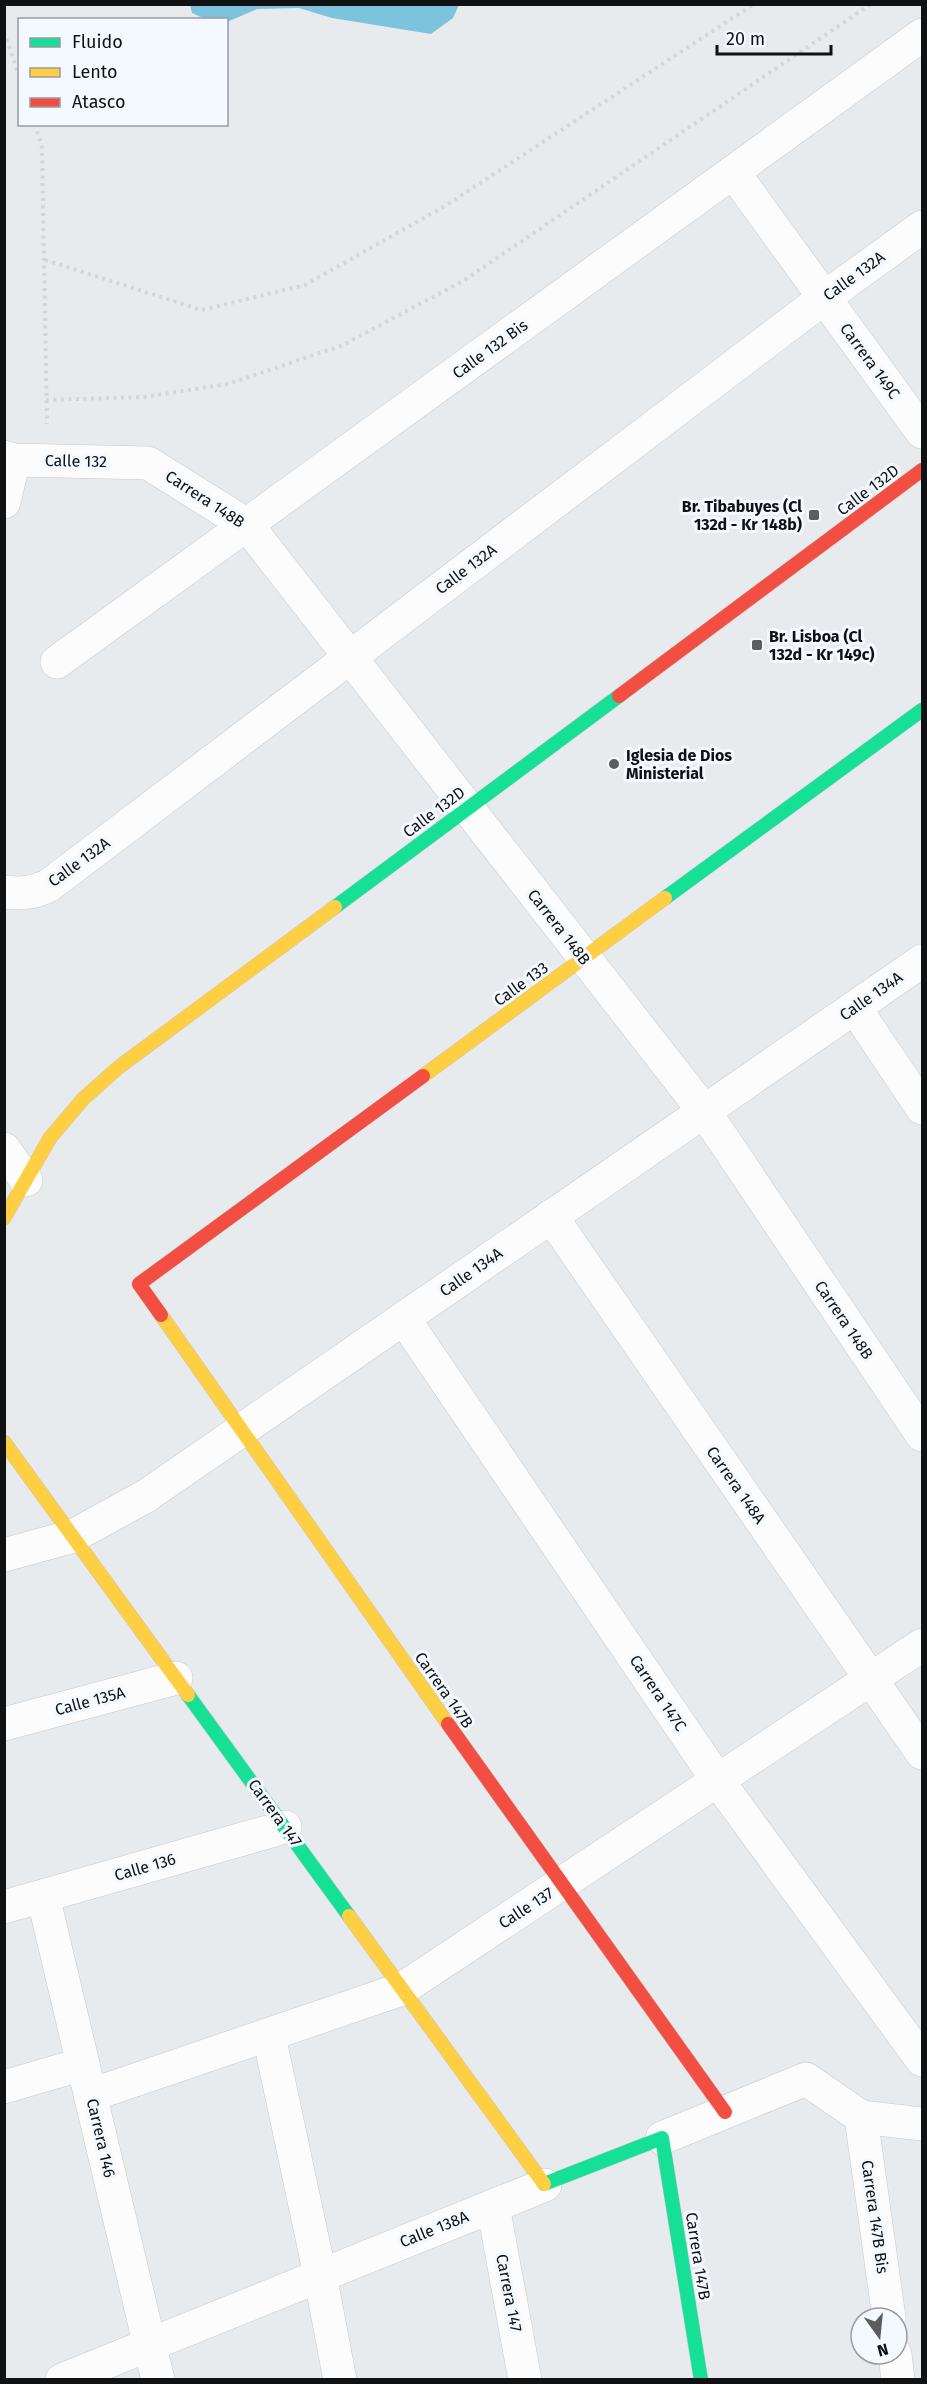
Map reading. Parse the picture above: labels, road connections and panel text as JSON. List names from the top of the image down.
{
  "streets": {
    "street": [
      "Calle 132A",
      "Calle 132 Bis",
      "Carrera 149C",
      "Calle 132",
      "Calle 132D",
      "Carrera 148B",
      "Calle 133",
      "Calle 134A",
      "Carrera 148A",
      "Carrera 147B",
      "Carrera 147C",
      "Calle 135A",
      "Carrera 147",
      "Calle 136",
      "Calle 137",
      "Carrera 146",
      "Carrera 147B Bis",
      "Calle 138A"
    ]
  },
  "crossings": [
    ["Calle 132A", "Carrera 149C"],
    ["Calle 132A", "Carrera 148B"],
    ["Calle 132 Bis", "Carrera 149C"],
    ["Calle 132 Bis", "Carrera 148B"],
    ["Calle 132", "Carrera 148B"],
    ["Calle 132D", "Carrera 148B"],
    ["Carrera 148B", "Calle 133"],
    ["Carrera 148B", "Calle 134A"],
    ["Calle 133", "Carrera 147B"],
    ["Calle 134A", "Carrera 148A"],
    ["Calle 134A", "Carrera 147B"],
    ["Calle 134A", "Carrera 147C"],
    ["Calle 134A", "Carrera 147"],
    ["Carrera 148A", "Calle 137"],
    ["Carrera 147B", "Calle 137"],
    ["Carrera 147B", "Calle 138A"],
    ["Carrera 147C", "Calle 137"],
    ["Calle 135A", "Carrera 147"],
    ["Carrera 147", "Calle 136"],
    ["Carrera 147", "Calle 137"],
    ["Carrera 147", "Calle 138A"],
    ["Calle 136", "Carrera 146"],
    ["Calle 137", "Carrera 146"],
    ["Carrera 146", "Calle 138A"],
    ["Carrera 147B Bis", "Calle 138A"]
  ],
  "places": {
    "transit": ["Br. Tibabuyes (Cl 132d - Kr 148b)", "Br. Lisboa (Cl 132d - Kr 149c)"],
    "other": ["Iglesia de Dios Ministerial"]
  },
  "legend": ["Fluido", "Lento", "Atasco"],
  "scale_bar": "20 m",
  "north": "bottom"
}
